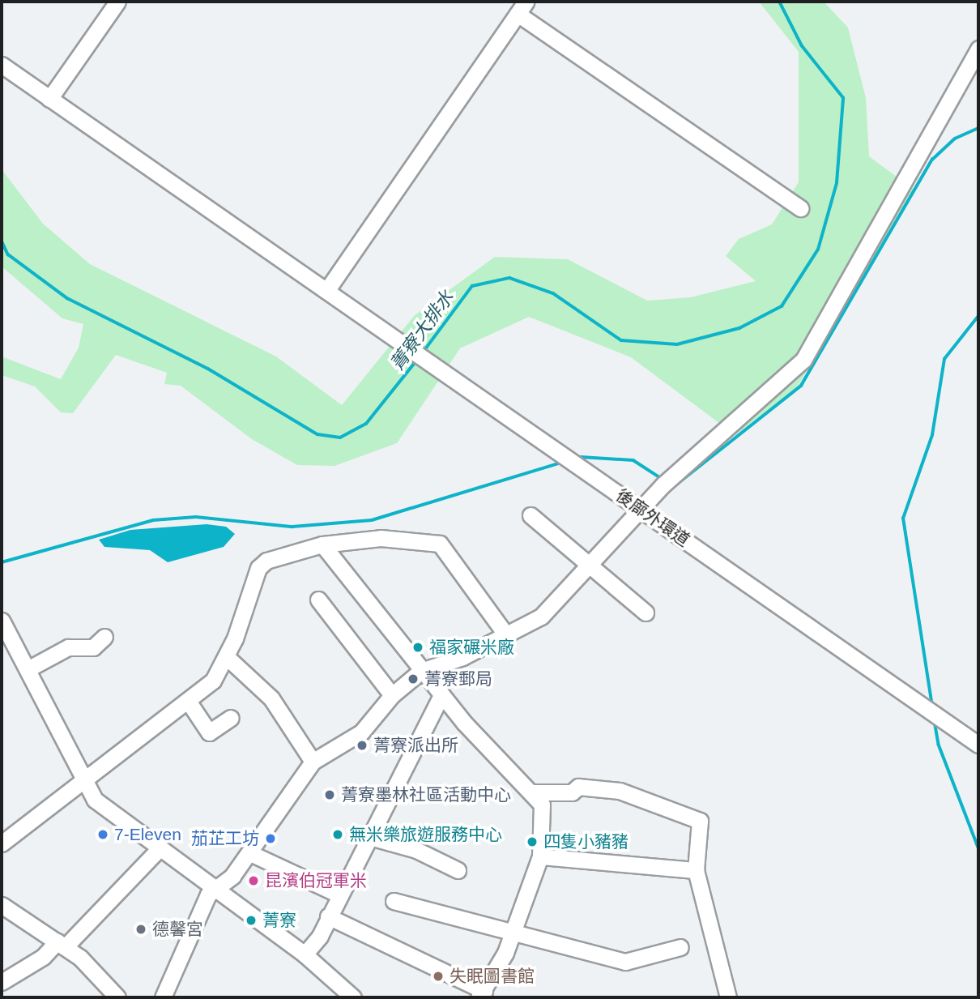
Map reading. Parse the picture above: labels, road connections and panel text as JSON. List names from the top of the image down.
{
  "streets": {
    "street": ["後廍外環道"]
  },
  "water": ["菁寮大排水"],
  "places": [
    "福家碾米廠",
    "菁寮郵局",
    "菁寮派出所",
    "菁寮墨林社區活動中心",
    "7-Eleven",
    "無米樂旅遊服務中心",
    "茄芷工坊",
    "四隻小豬豬",
    "昆濱伯冠軍米",
    "菁寮",
    "德馨宮",
    "失眠圖書館"
  ]
}
